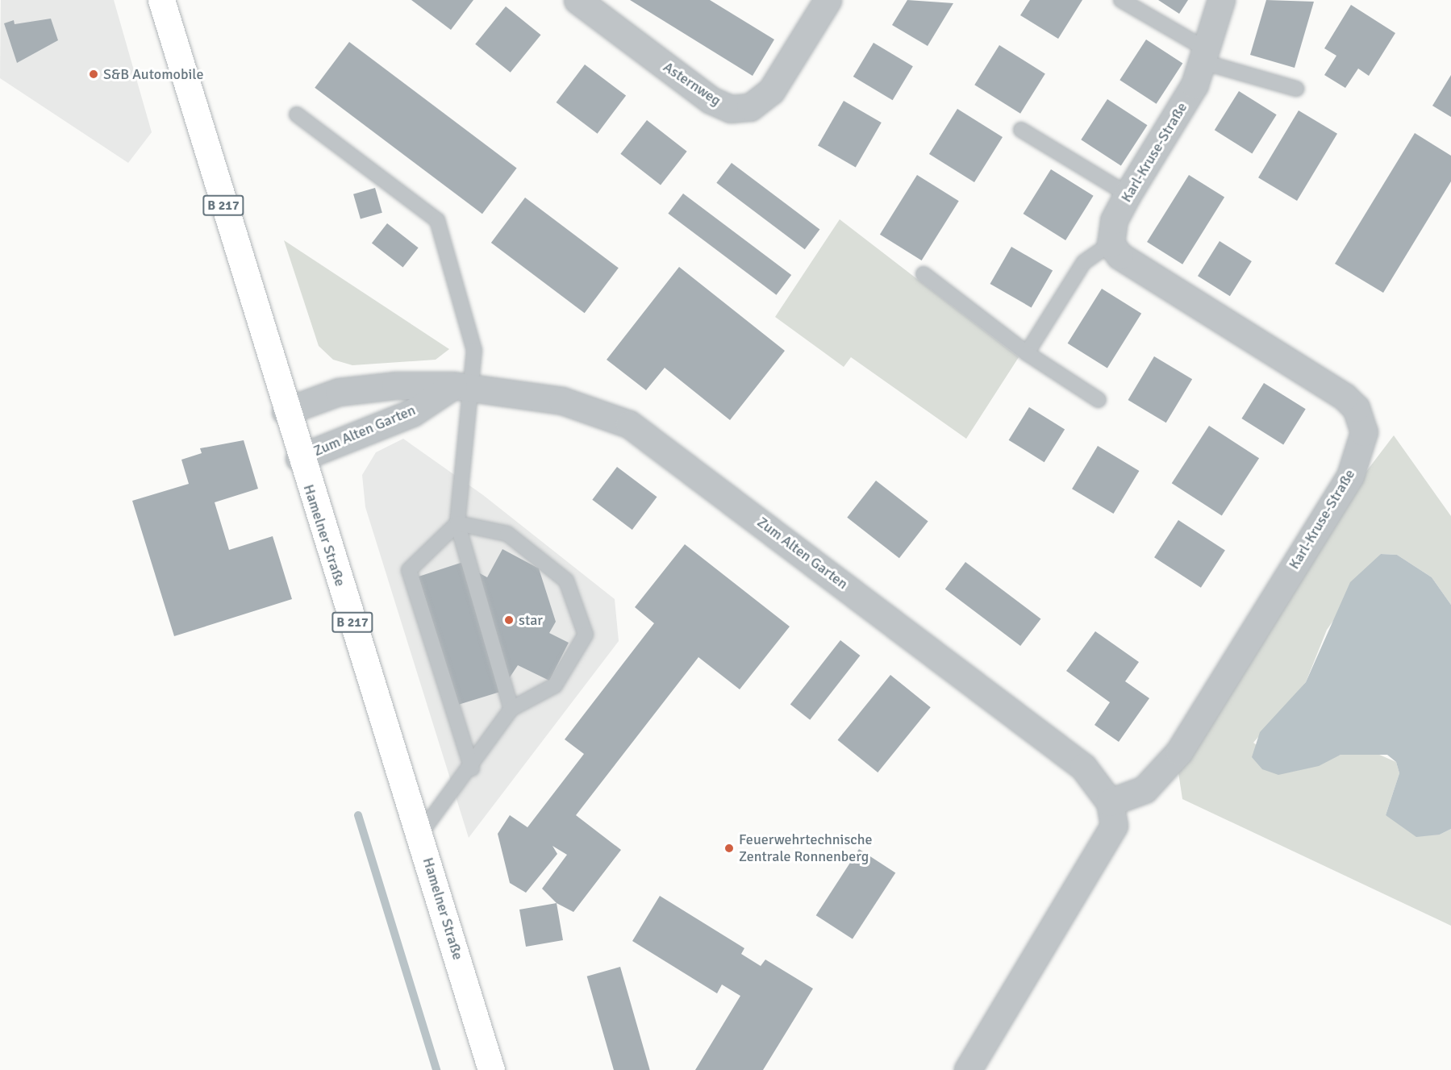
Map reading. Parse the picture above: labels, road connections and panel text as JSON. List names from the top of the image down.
{
  "streets": {
    "main road": ["B 217", "Hamelner Straße"],
    "street": ["Asternweg", "Karl-Kruse-Straße", "Zum Alten Garten"]
  },
  "crossings": [
    ["Karl-Kruse-Straße", "Zum Alten Garten"],
    ["Zum Alten Garten", "Hamelner Straße"]
  ],
  "places": ["S&B Automobile", "star", "Feuerwehrtechnische Zentrale Ronnenberg"]
}
